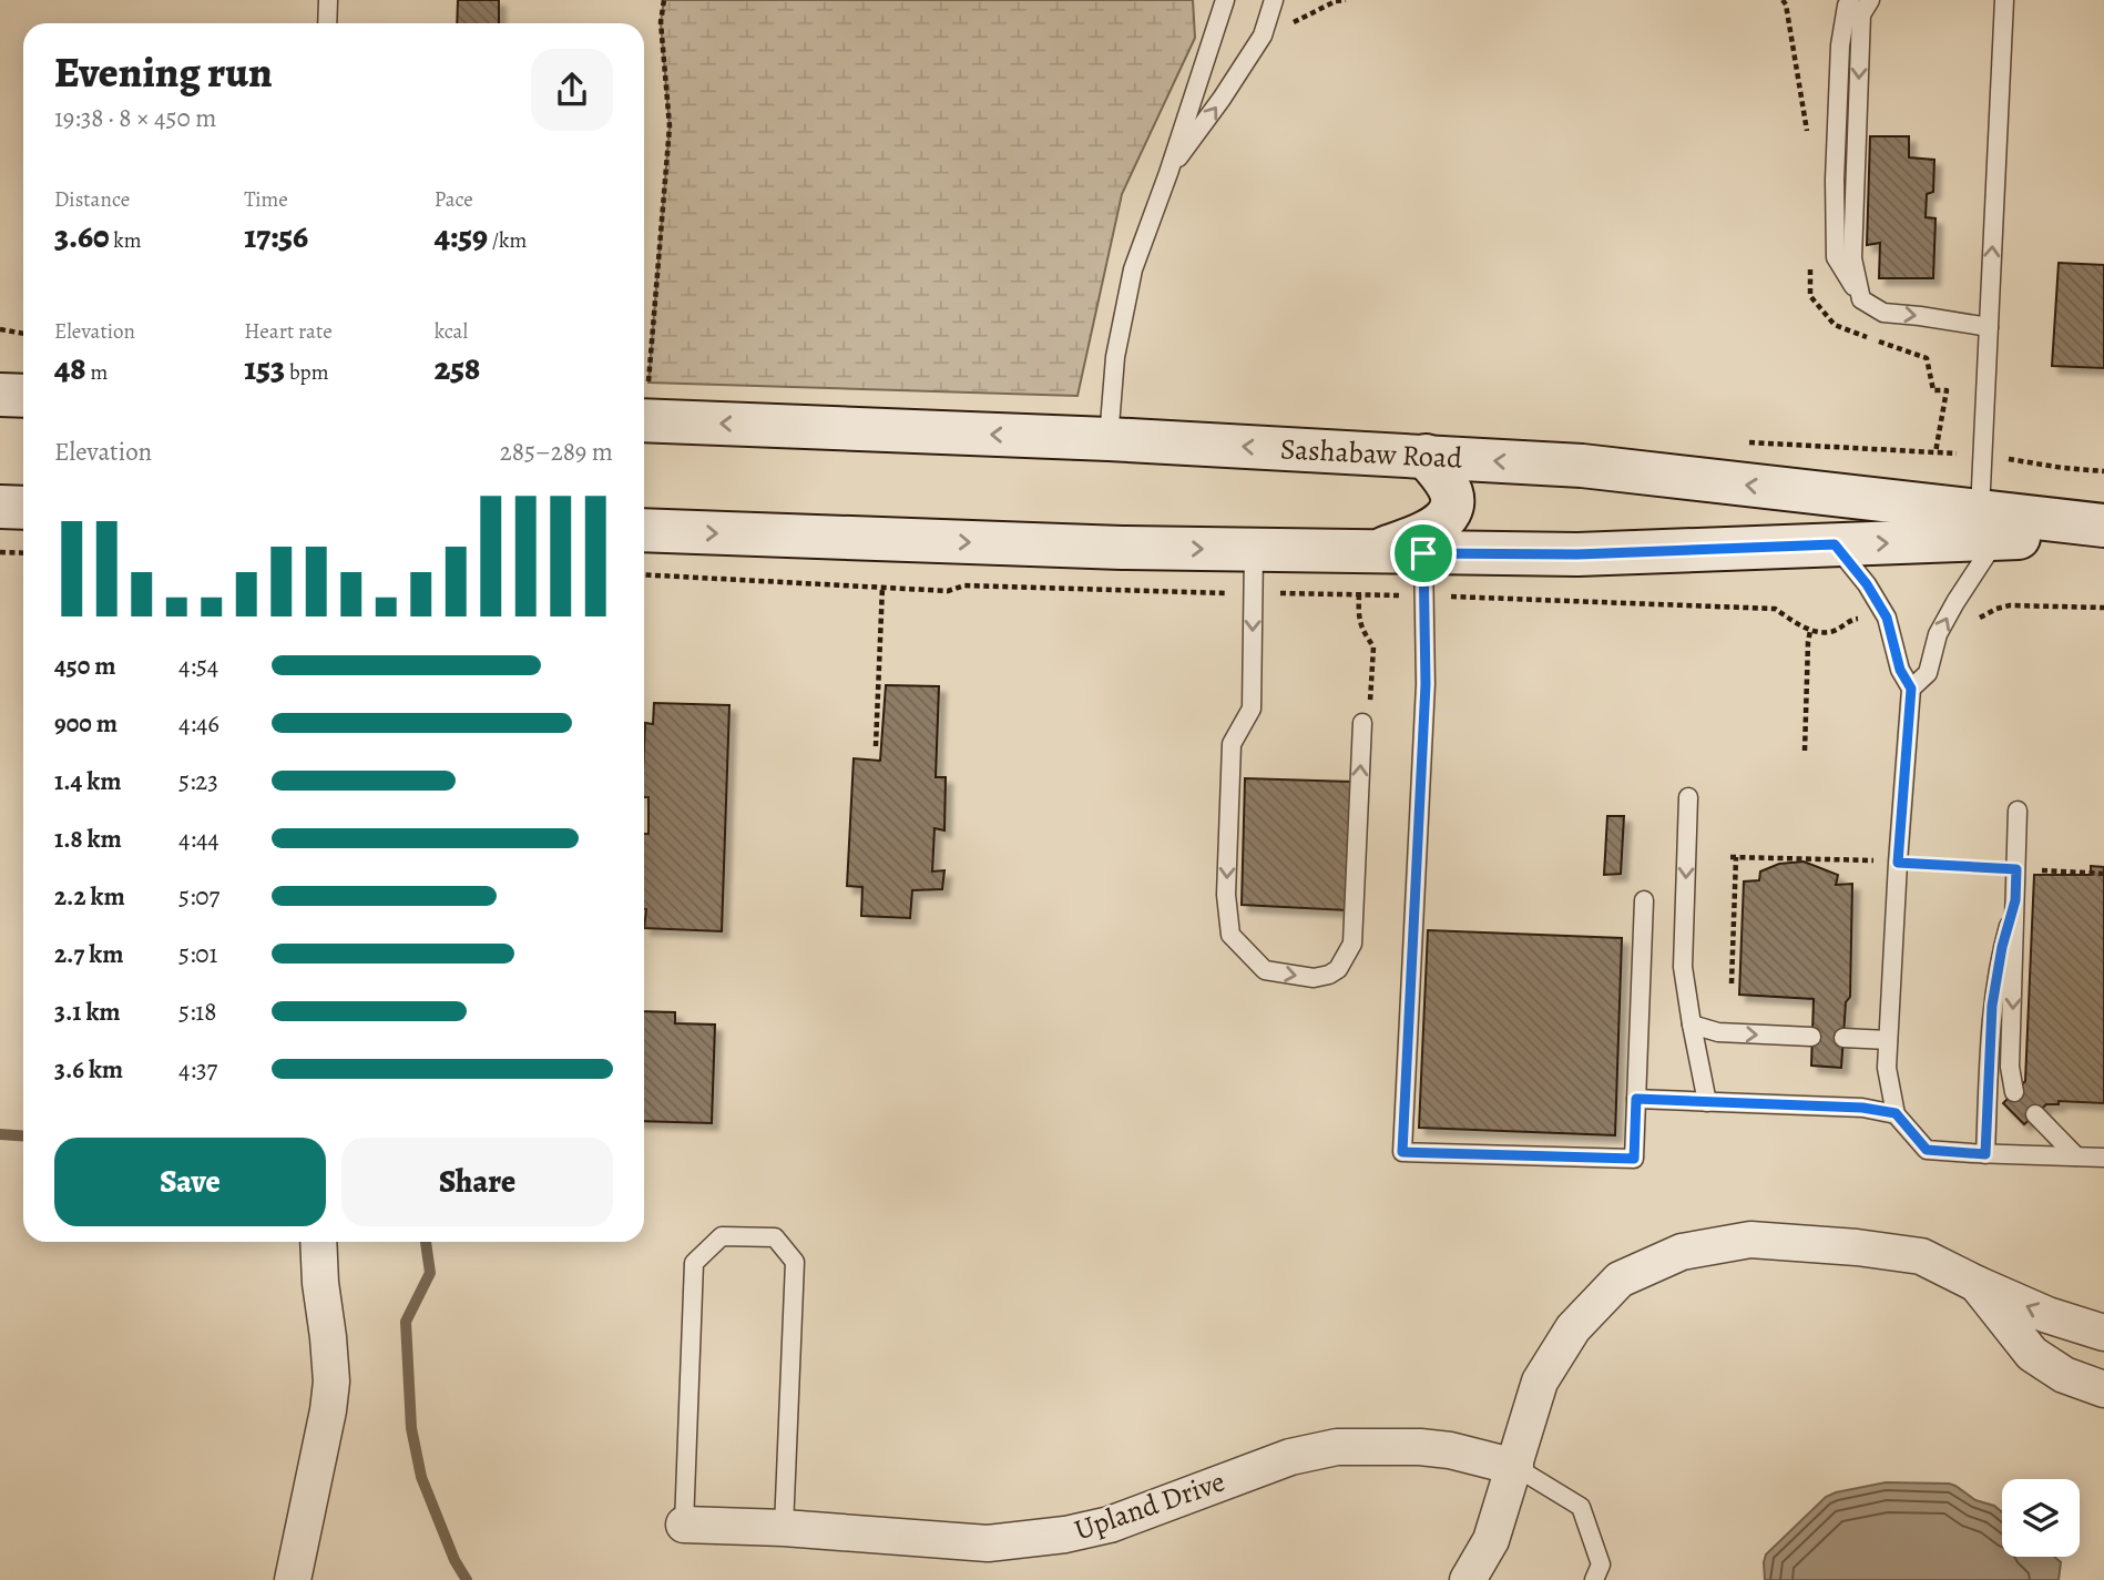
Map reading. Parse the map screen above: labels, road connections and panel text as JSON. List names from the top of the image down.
{
  "streets": {
    "main road": ["Sashabaw Road"],
    "street": ["Upland Drive"]
  },
  "page": {
    "heading": ["Evening run", "19:38 · 8 × 450 m"],
    "stats": [
      ["Distance", "3.60 km"],
      ["Time", "17:56"],
      ["Pace", "4:59 /km"],
      ["Elevation", "48 m"],
      ["Heart rate", "153 bpm"],
      ["kcal", "258"]
    ],
    "chart": ["Elevation", "285–289 m"],
    "list": [
      {
        "name": "450 m",
        "note": "4:54"
      },
      {
        "name": "900 m",
        "note": "4:46"
      },
      {
        "name": "1.4 km",
        "note": "5:23"
      },
      {
        "name": "1.8 km",
        "note": "4:44"
      },
      {
        "name": "2.2 km",
        "note": "5:07"
      },
      {
        "name": "2.7 km",
        "note": "5:01"
      },
      {
        "name": "3.1 km",
        "note": "5:18"
      },
      {
        "name": "3.6 km",
        "note": "4:37"
      }
    ],
    "buttons": ["Save", "Share"]
  }
}
